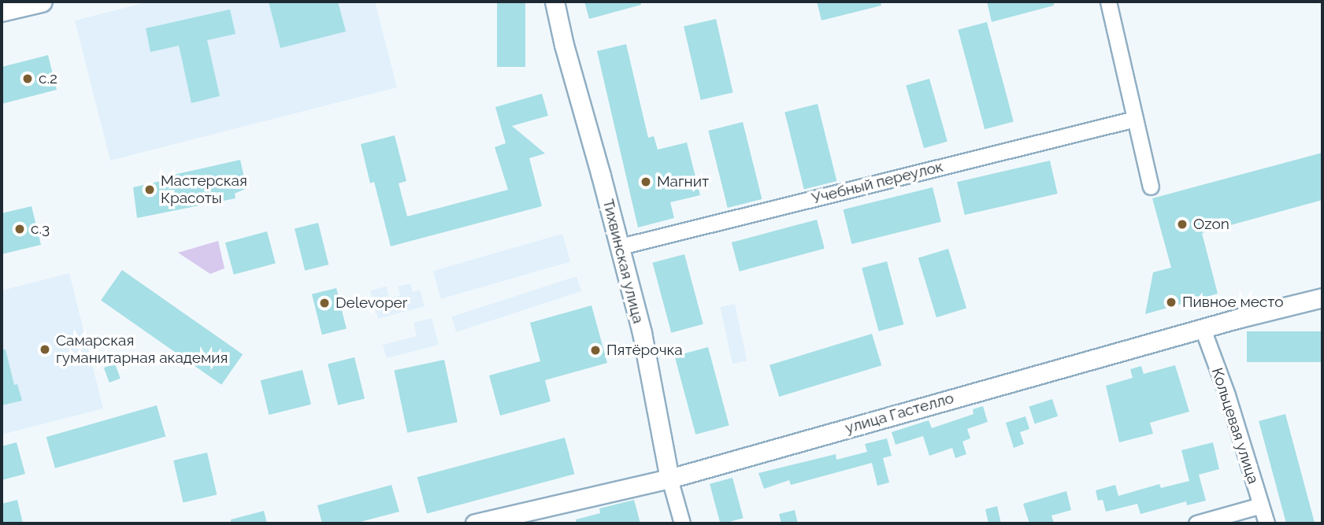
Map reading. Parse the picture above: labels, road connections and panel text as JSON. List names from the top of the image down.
{
  "streets": {
    "street": [
      "Учебный переулок",
      "Тихвинская улица",
      "улица Гастелло",
      "Кольцевая улица"
    ]
  },
  "crossings": [
    ["Учебный переулок", "Тихвинская улица"],
    ["Тихвинская улица", "улица Гастелло"],
    ["улица Гастелло", "Кольцевая улица"]
  ],
  "places": [
    "с.2",
    "Магнит",
    "Мастерская Красоты",
    "Ozon",
    "с.3",
    "Пивное место",
    "Delevoper",
    "Самарская гуманитарная академия",
    "Пятёрочка"
  ]
}
